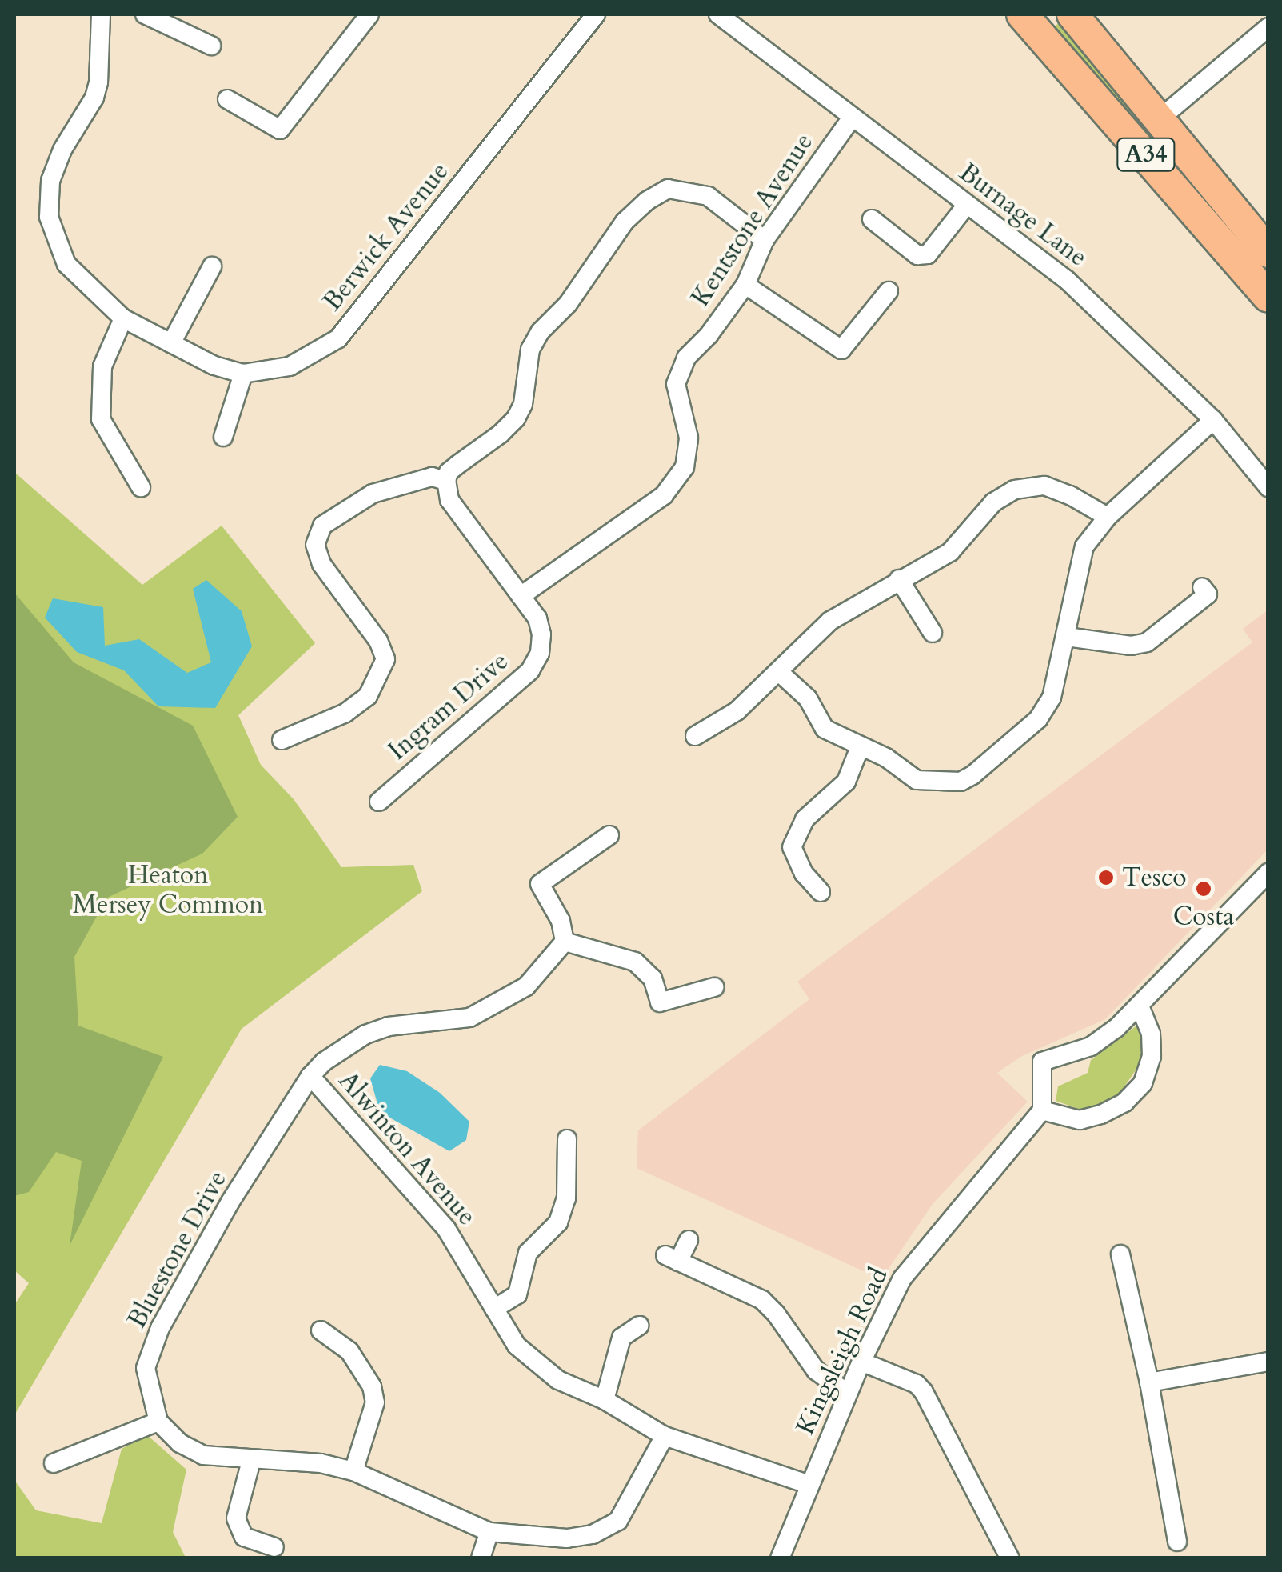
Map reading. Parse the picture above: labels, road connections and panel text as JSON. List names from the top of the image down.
{
  "streets": {
    "highway": ["A34"],
    "street": [
      "Burnage Lane",
      "Kentstone Avenue",
      "Berwick Avenue",
      "Ingram Drive",
      "Alwinton Avenue",
      "Bluestone Drive",
      "Kingsleigh Road"
    ]
  },
  "crossings": [
    ["Burnage Lane", "Kentstone Avenue"],
    ["Kentstone Avenue", "Ingram Drive"],
    ["Alwinton Avenue", "Bluestone Drive"],
    ["Alwinton Avenue", "Kingsleigh Road"]
  ],
  "parks": ["Heaton Mersey Common"],
  "places": ["Tesco", "Costa"]
}
